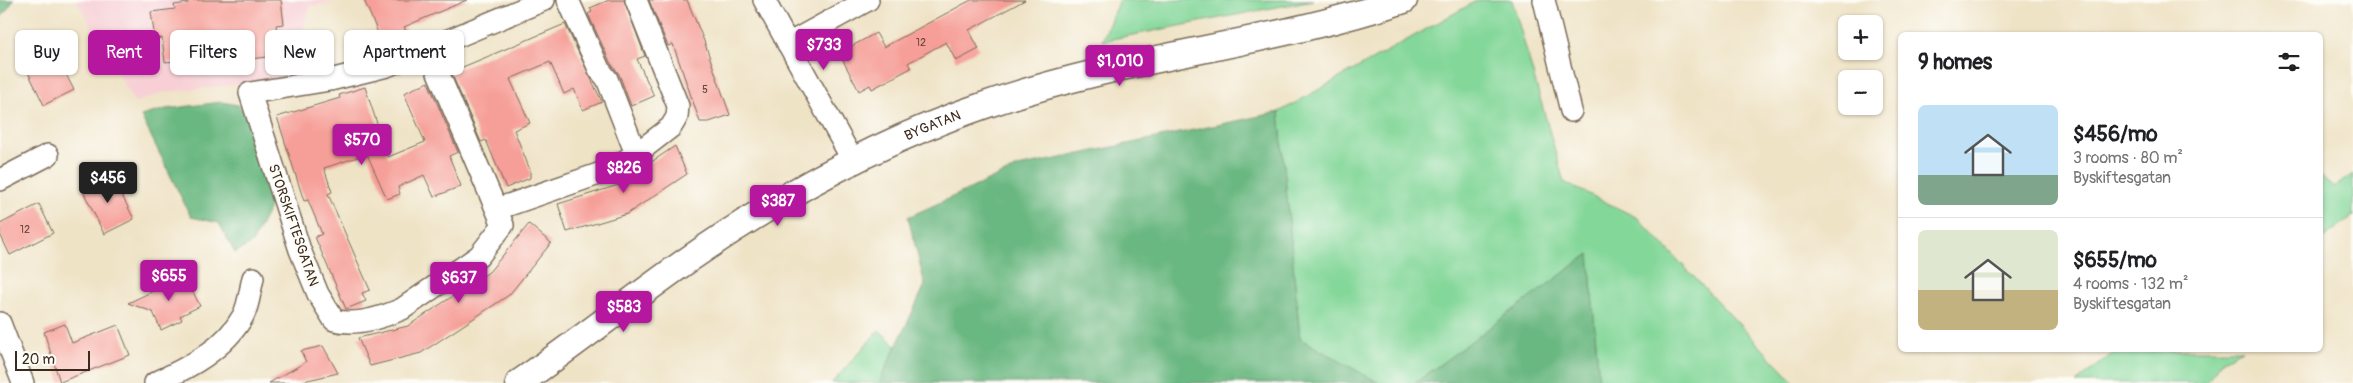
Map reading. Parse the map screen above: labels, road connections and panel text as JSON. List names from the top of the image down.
{
  "streets": {
    "street": ["BYGATAN", "STORSKIFTESGATAN"]
  },
  "house_numbers": ["12", "5", "12"],
  "scale_bar": "20 m",
  "page": {
    "map_buttons": ["+", "−"],
    "price": [
      "$733",
      "$1,010",
      "$570",
      "$826",
      "$456",
      "$387",
      "$655",
      "$637",
      "$583"
    ],
    "chip": [
      "Buy",
      "Rent",
      "Filters",
      "New",
      "Apartment"
    ],
    "heading": "9 homes",
    "list": [
      {
        "name": "$456/mo",
        "note": "3 rooms · 80 m² · Byskiftesgatan"
      },
      {
        "name": "$655/mo",
        "note": "4 rooms · 132 m² · Byskiftesgatan"
      }
    ],
    "scale": "20 m"
  }
}
